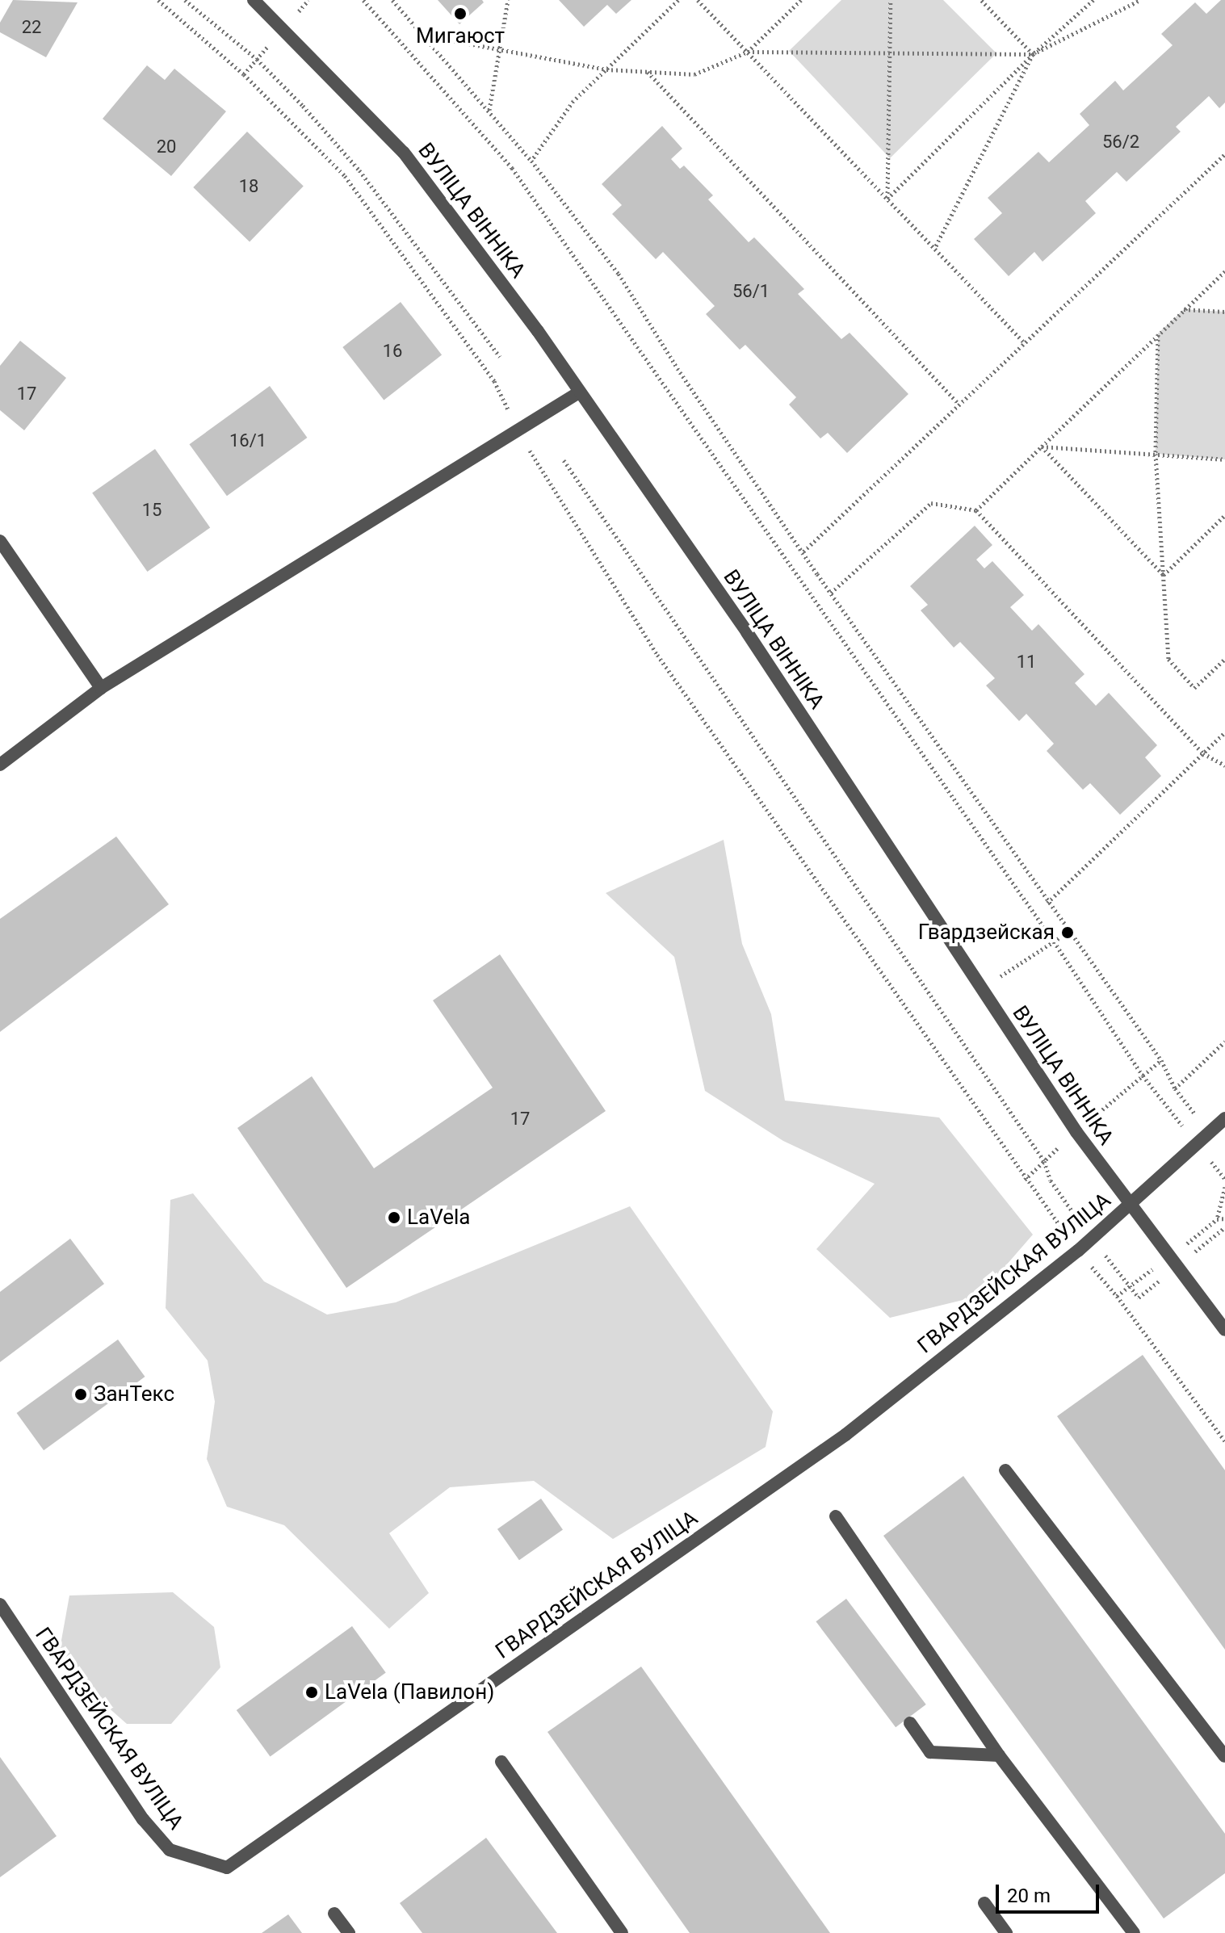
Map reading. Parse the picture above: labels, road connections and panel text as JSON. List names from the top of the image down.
{
  "streets": {
    "street": ["ВУЛІЦА ВІННІКА", "ГВАРДЗЕЙСКАЯ ВУЛІЦА"]
  },
  "crossings": [
    ["ВУЛІЦА ВІННІКА", "ГВАРДЗЕЙСКАЯ ВУЛІЦА"]
  ],
  "places": [
    "Мигаюст",
    "Гвардзейская",
    "LaVela",
    "ЗанТекс",
    "LaVela (Павилон)"
  ],
  "house_numbers": [
    "22",
    "56/2",
    "20",
    "18",
    "56/1",
    "16",
    "17",
    "16/1",
    "15",
    "11",
    "17"
  ],
  "scale_bar": "20 m"
}
